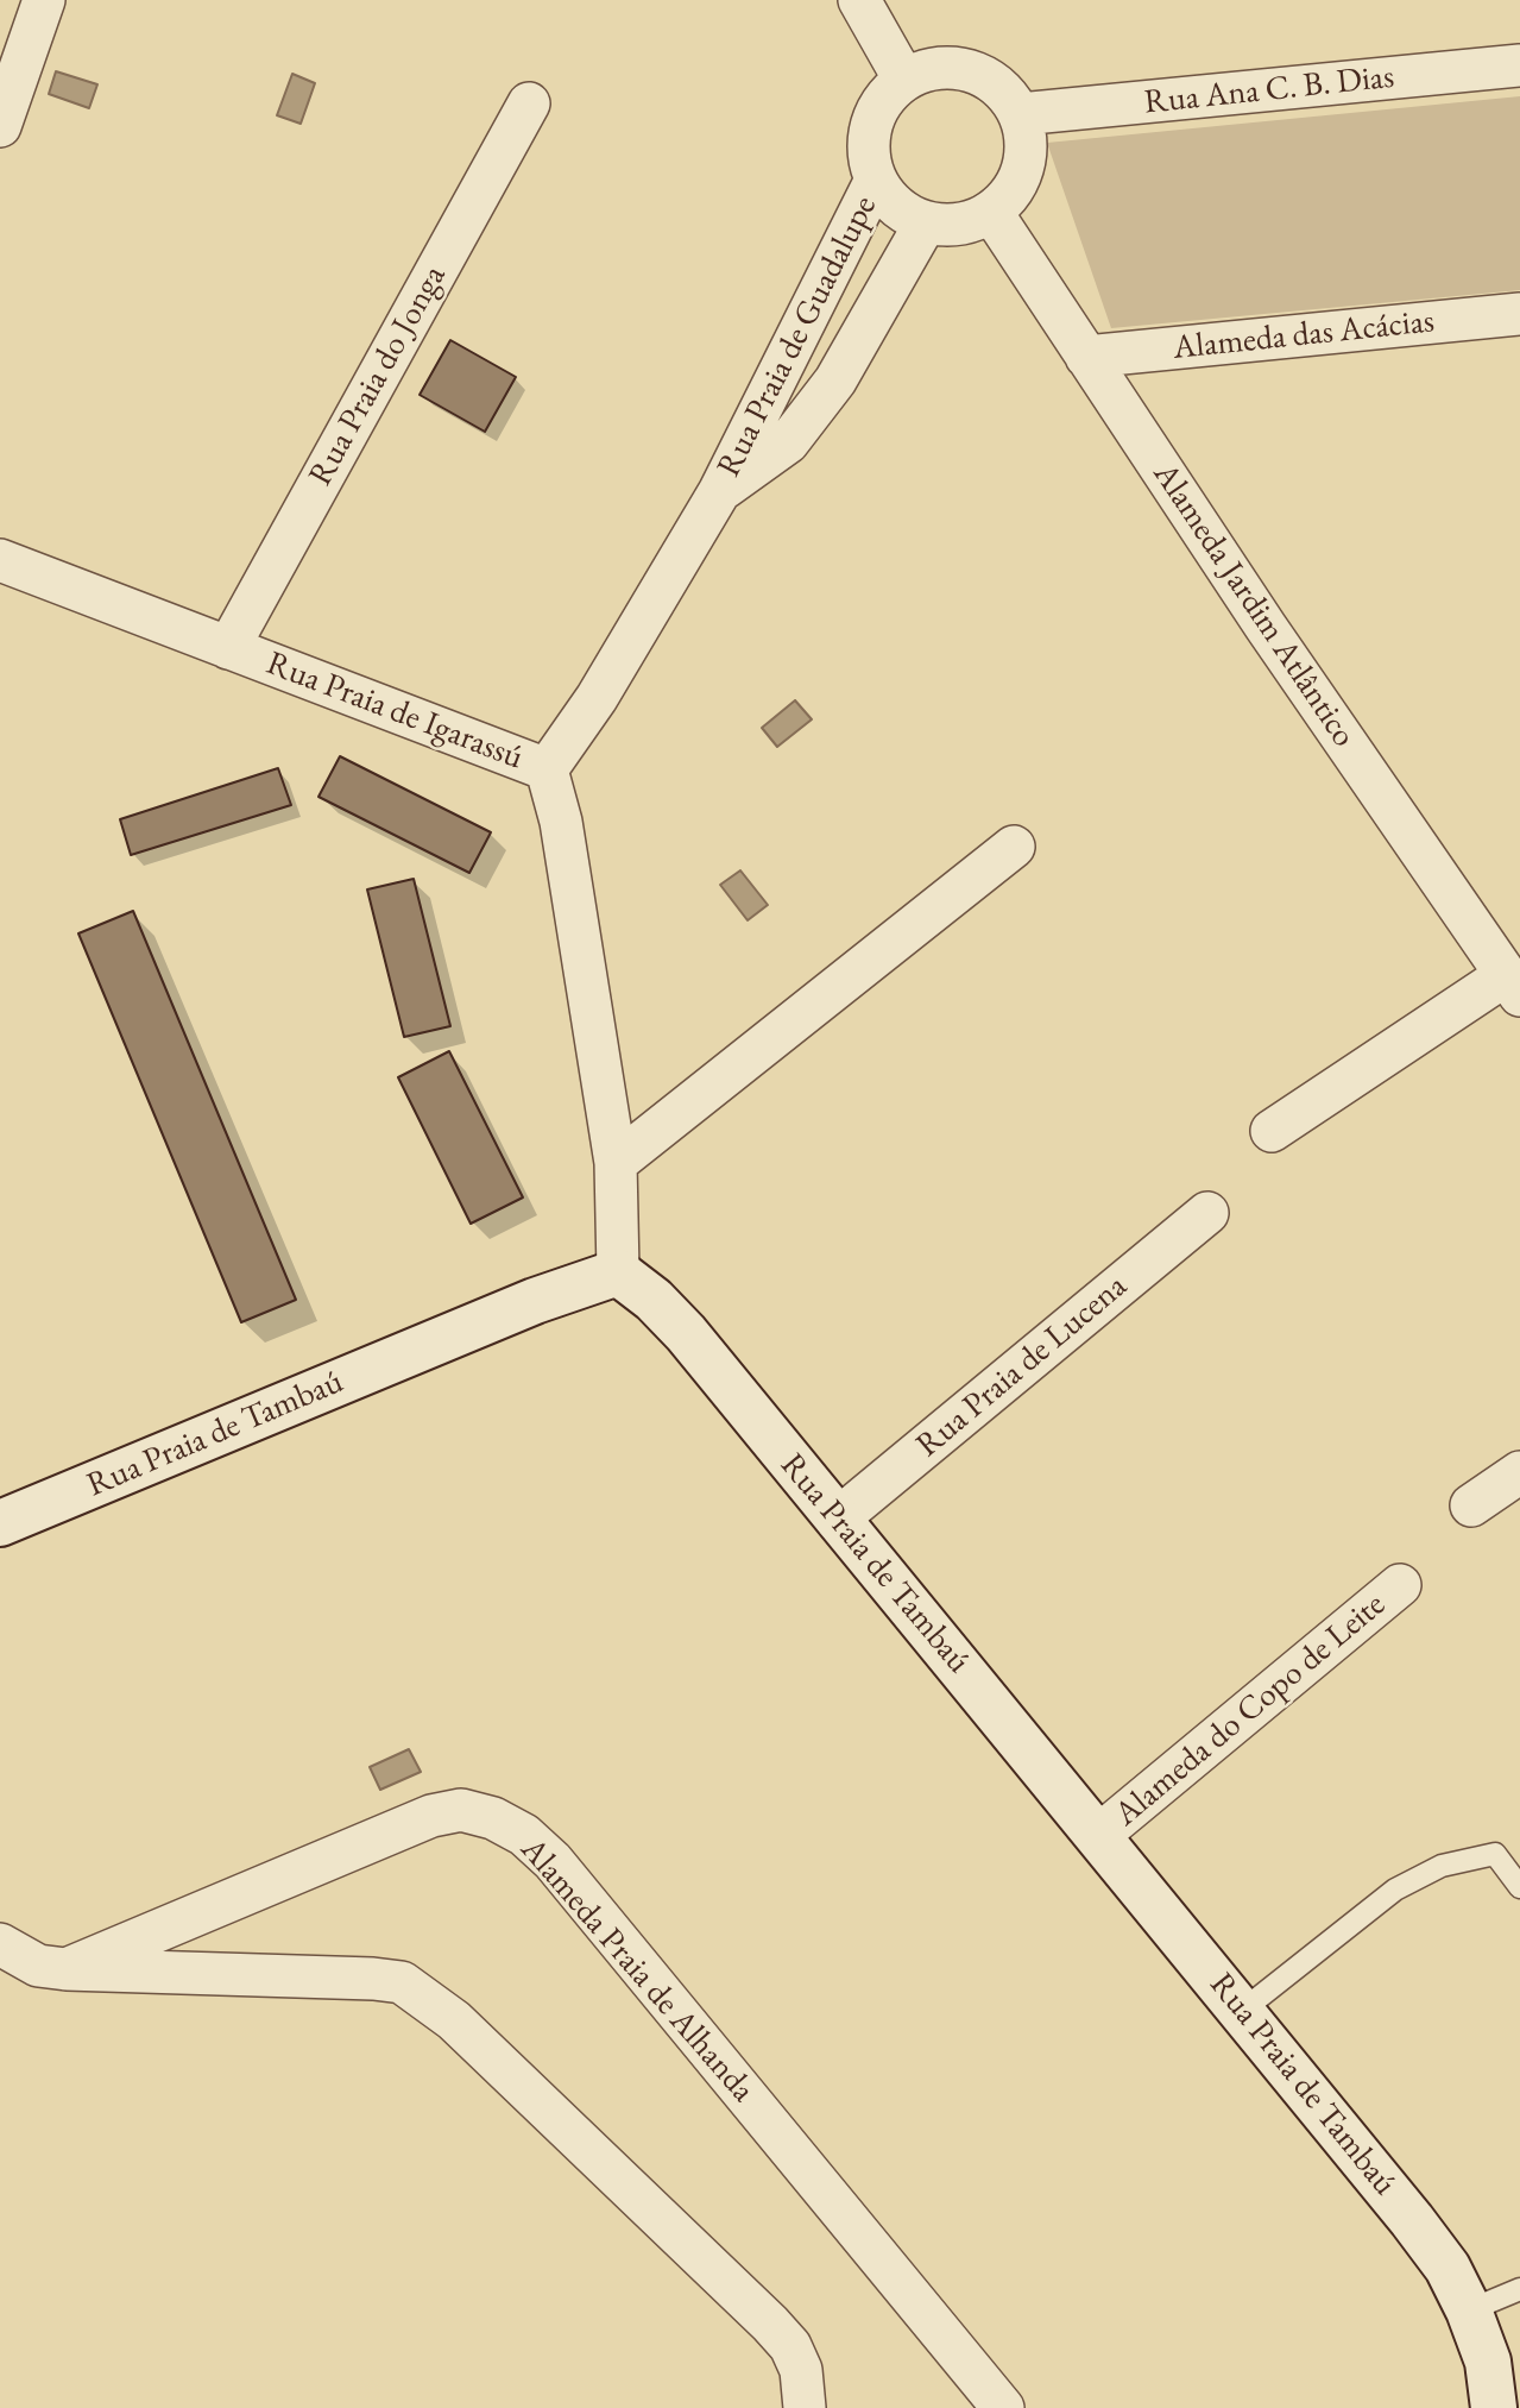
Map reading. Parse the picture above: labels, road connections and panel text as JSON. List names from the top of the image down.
{
  "streets": {
    "street": [
      "Rua Ana C. B. Dias",
      "Alameda das Acácias",
      "Rua Praia de Guadalupe",
      "Rua Praia do Jonga",
      "Alameda Jardim Atlântico",
      "Rua Praia de Igarassú",
      "Rua Praia de Lucena",
      "Rua Praia de Tambaú",
      "Alameda do Copo de Leite",
      "Alameda Praia de Alhanda"
    ]
  },
  "crossings": [
    ["Rua Ana C. B. Dias", "Rua Praia de Guadalupe"],
    ["Rua Ana C. B. Dias", "Alameda Jardim Atlântico"],
    ["Alameda das Acácias", "Alameda Jardim Atlântico"],
    ["Rua Praia de Guadalupe", "Alameda Jardim Atlântico"],
    ["Rua Praia de Guadalupe", "Rua Praia de Igarassú"],
    ["Rua Praia do Jonga", "Rua Praia de Igarassú"],
    ["Rua Praia de Igarassú", "Rua Praia de Tambaú"],
    ["Rua Praia de Lucena", "Rua Praia de Tambaú"],
    ["Rua Praia de Tambaú", "Alameda do Copo de Leite"]
  ]
}
